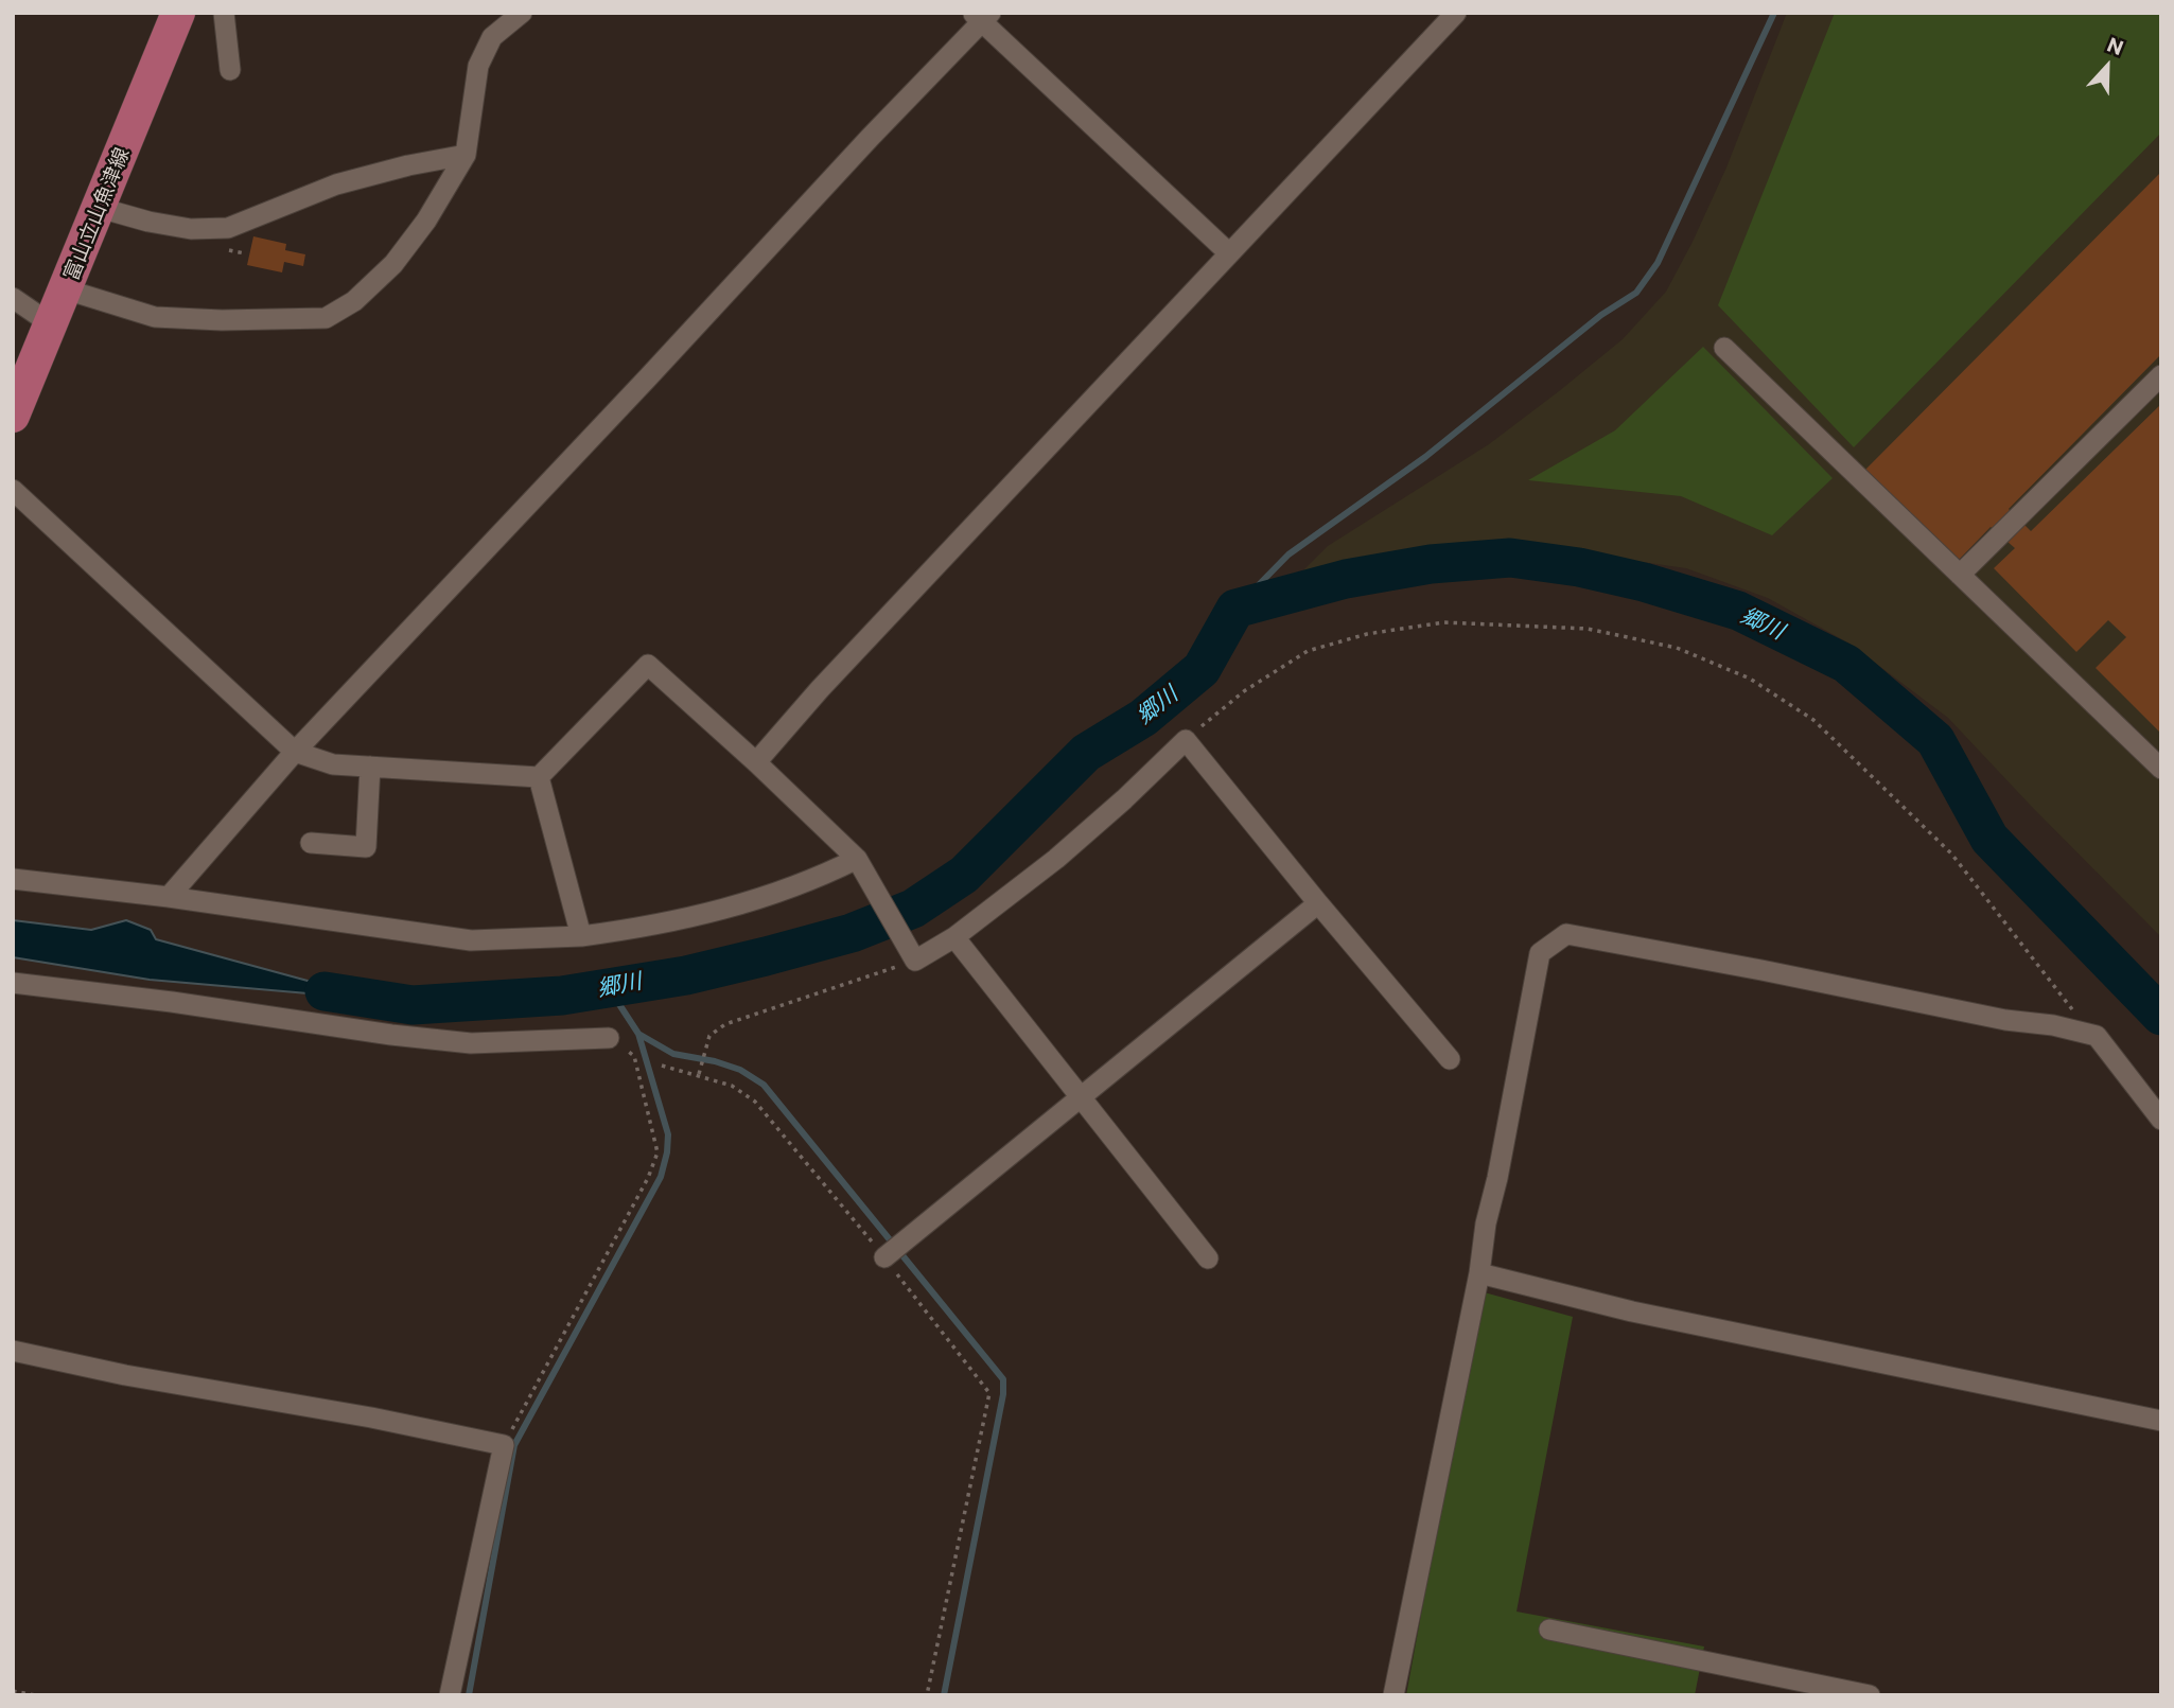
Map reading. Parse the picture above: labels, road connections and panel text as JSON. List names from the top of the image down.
{
  "streets": {
    "main road": ["富山立山魚津線"]
  },
  "water": ["郷川"],
  "north": "top"
}
